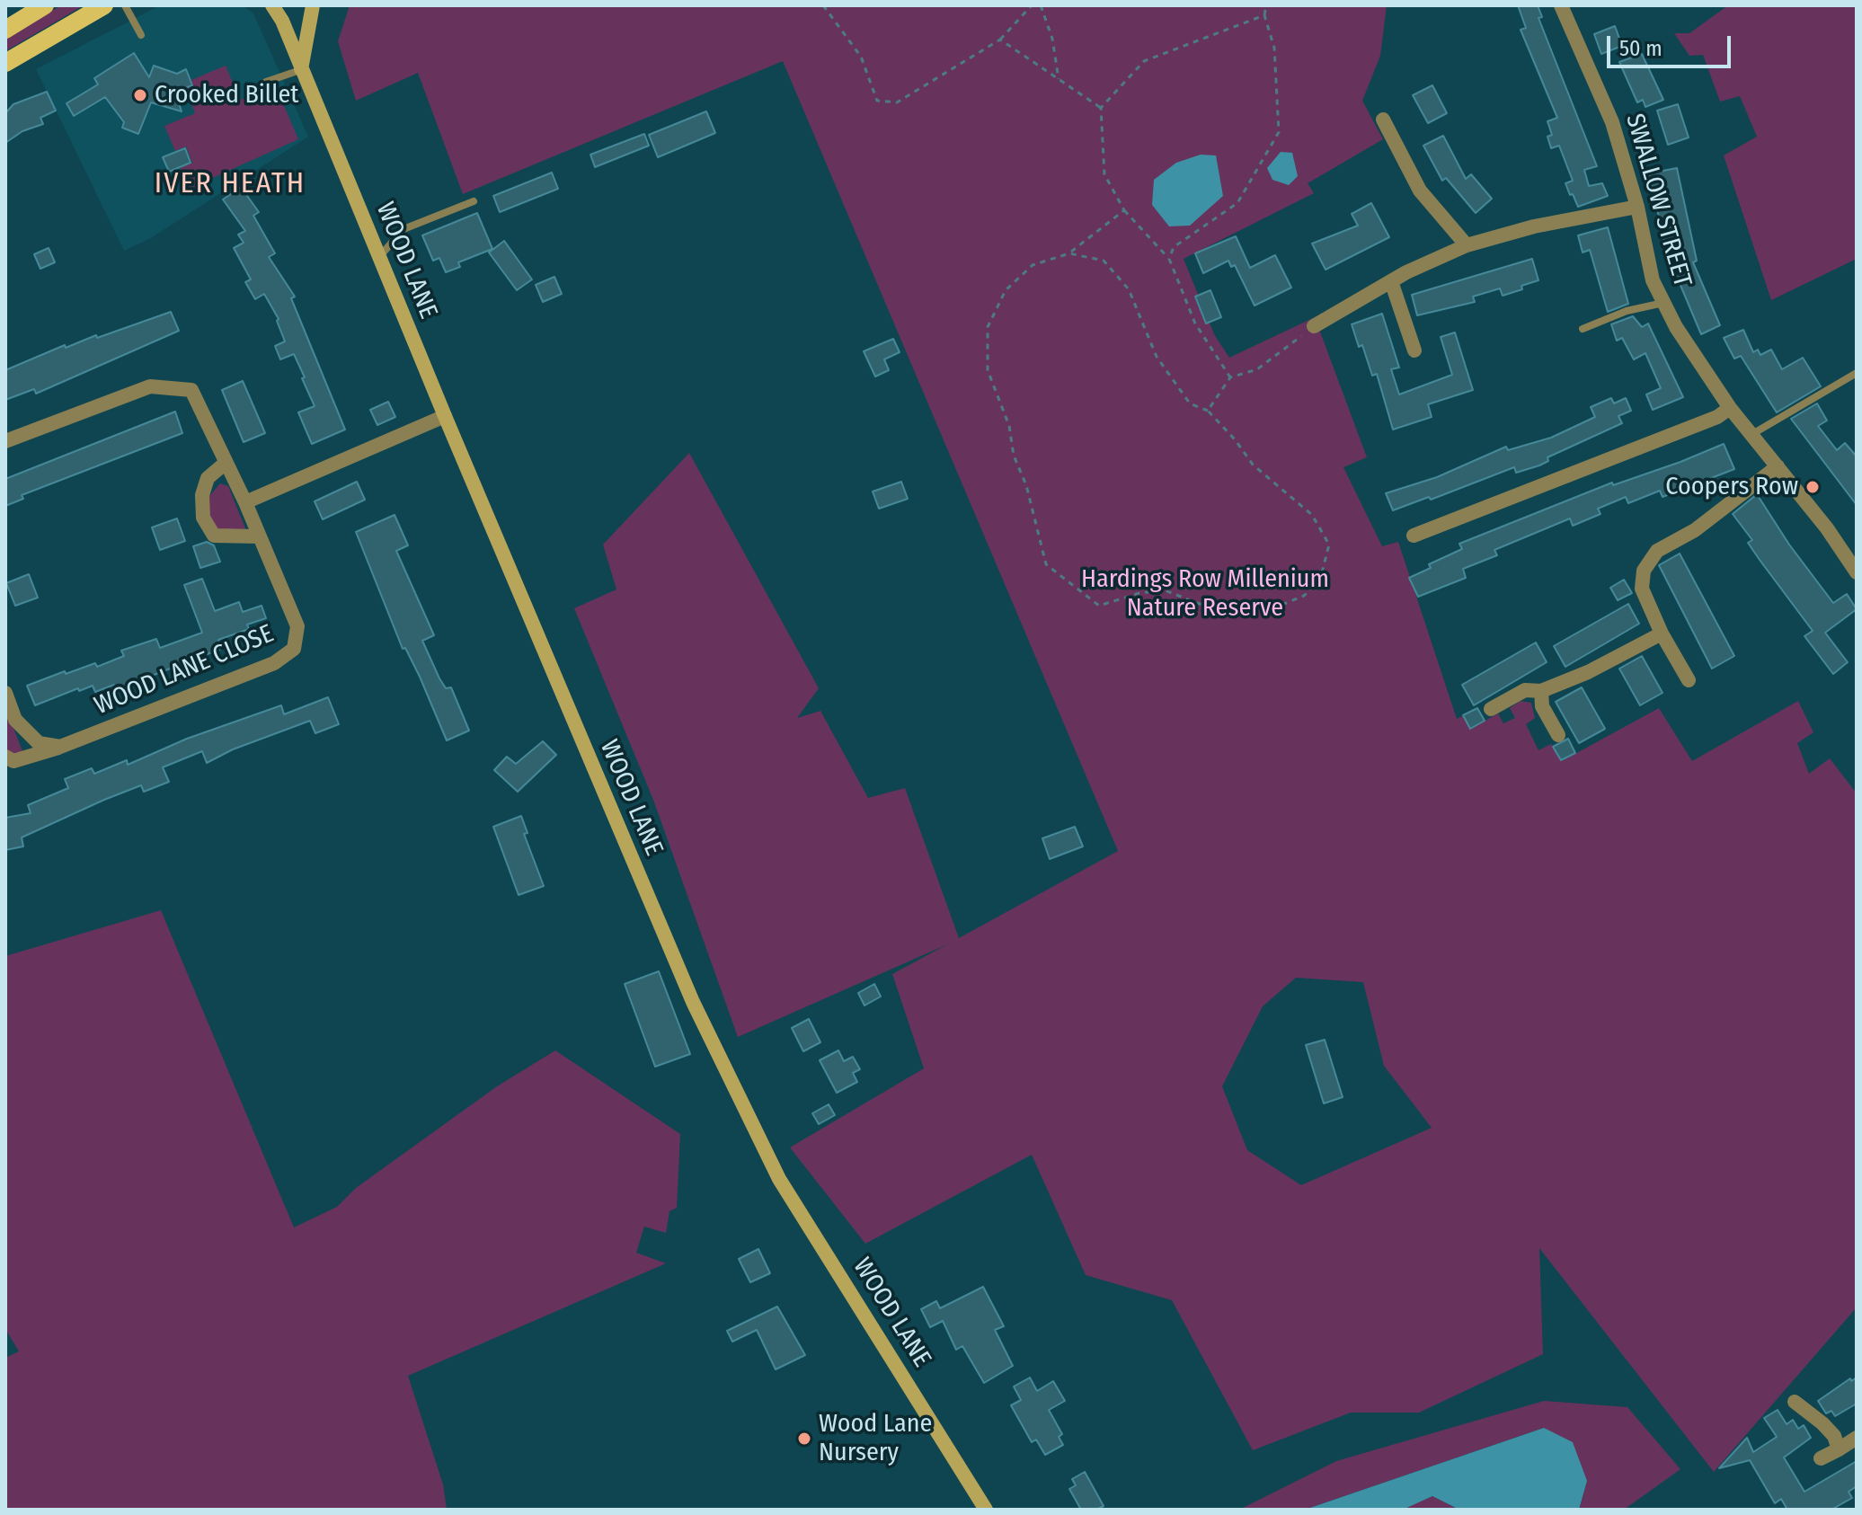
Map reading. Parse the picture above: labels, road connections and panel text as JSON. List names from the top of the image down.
{
  "streets": {
    "street": ["SWALLOW STREET", "WOOD LANE", "WOOD LANE CLOSE"]
  },
  "districts": ["IVER HEATH"],
  "parks": ["Hardings Row Millenium Nature Reserve"],
  "places": ["Crooked Billet", "Coopers Row", "Wood Lane Nursery"],
  "scale_bar": "50 m"
}
